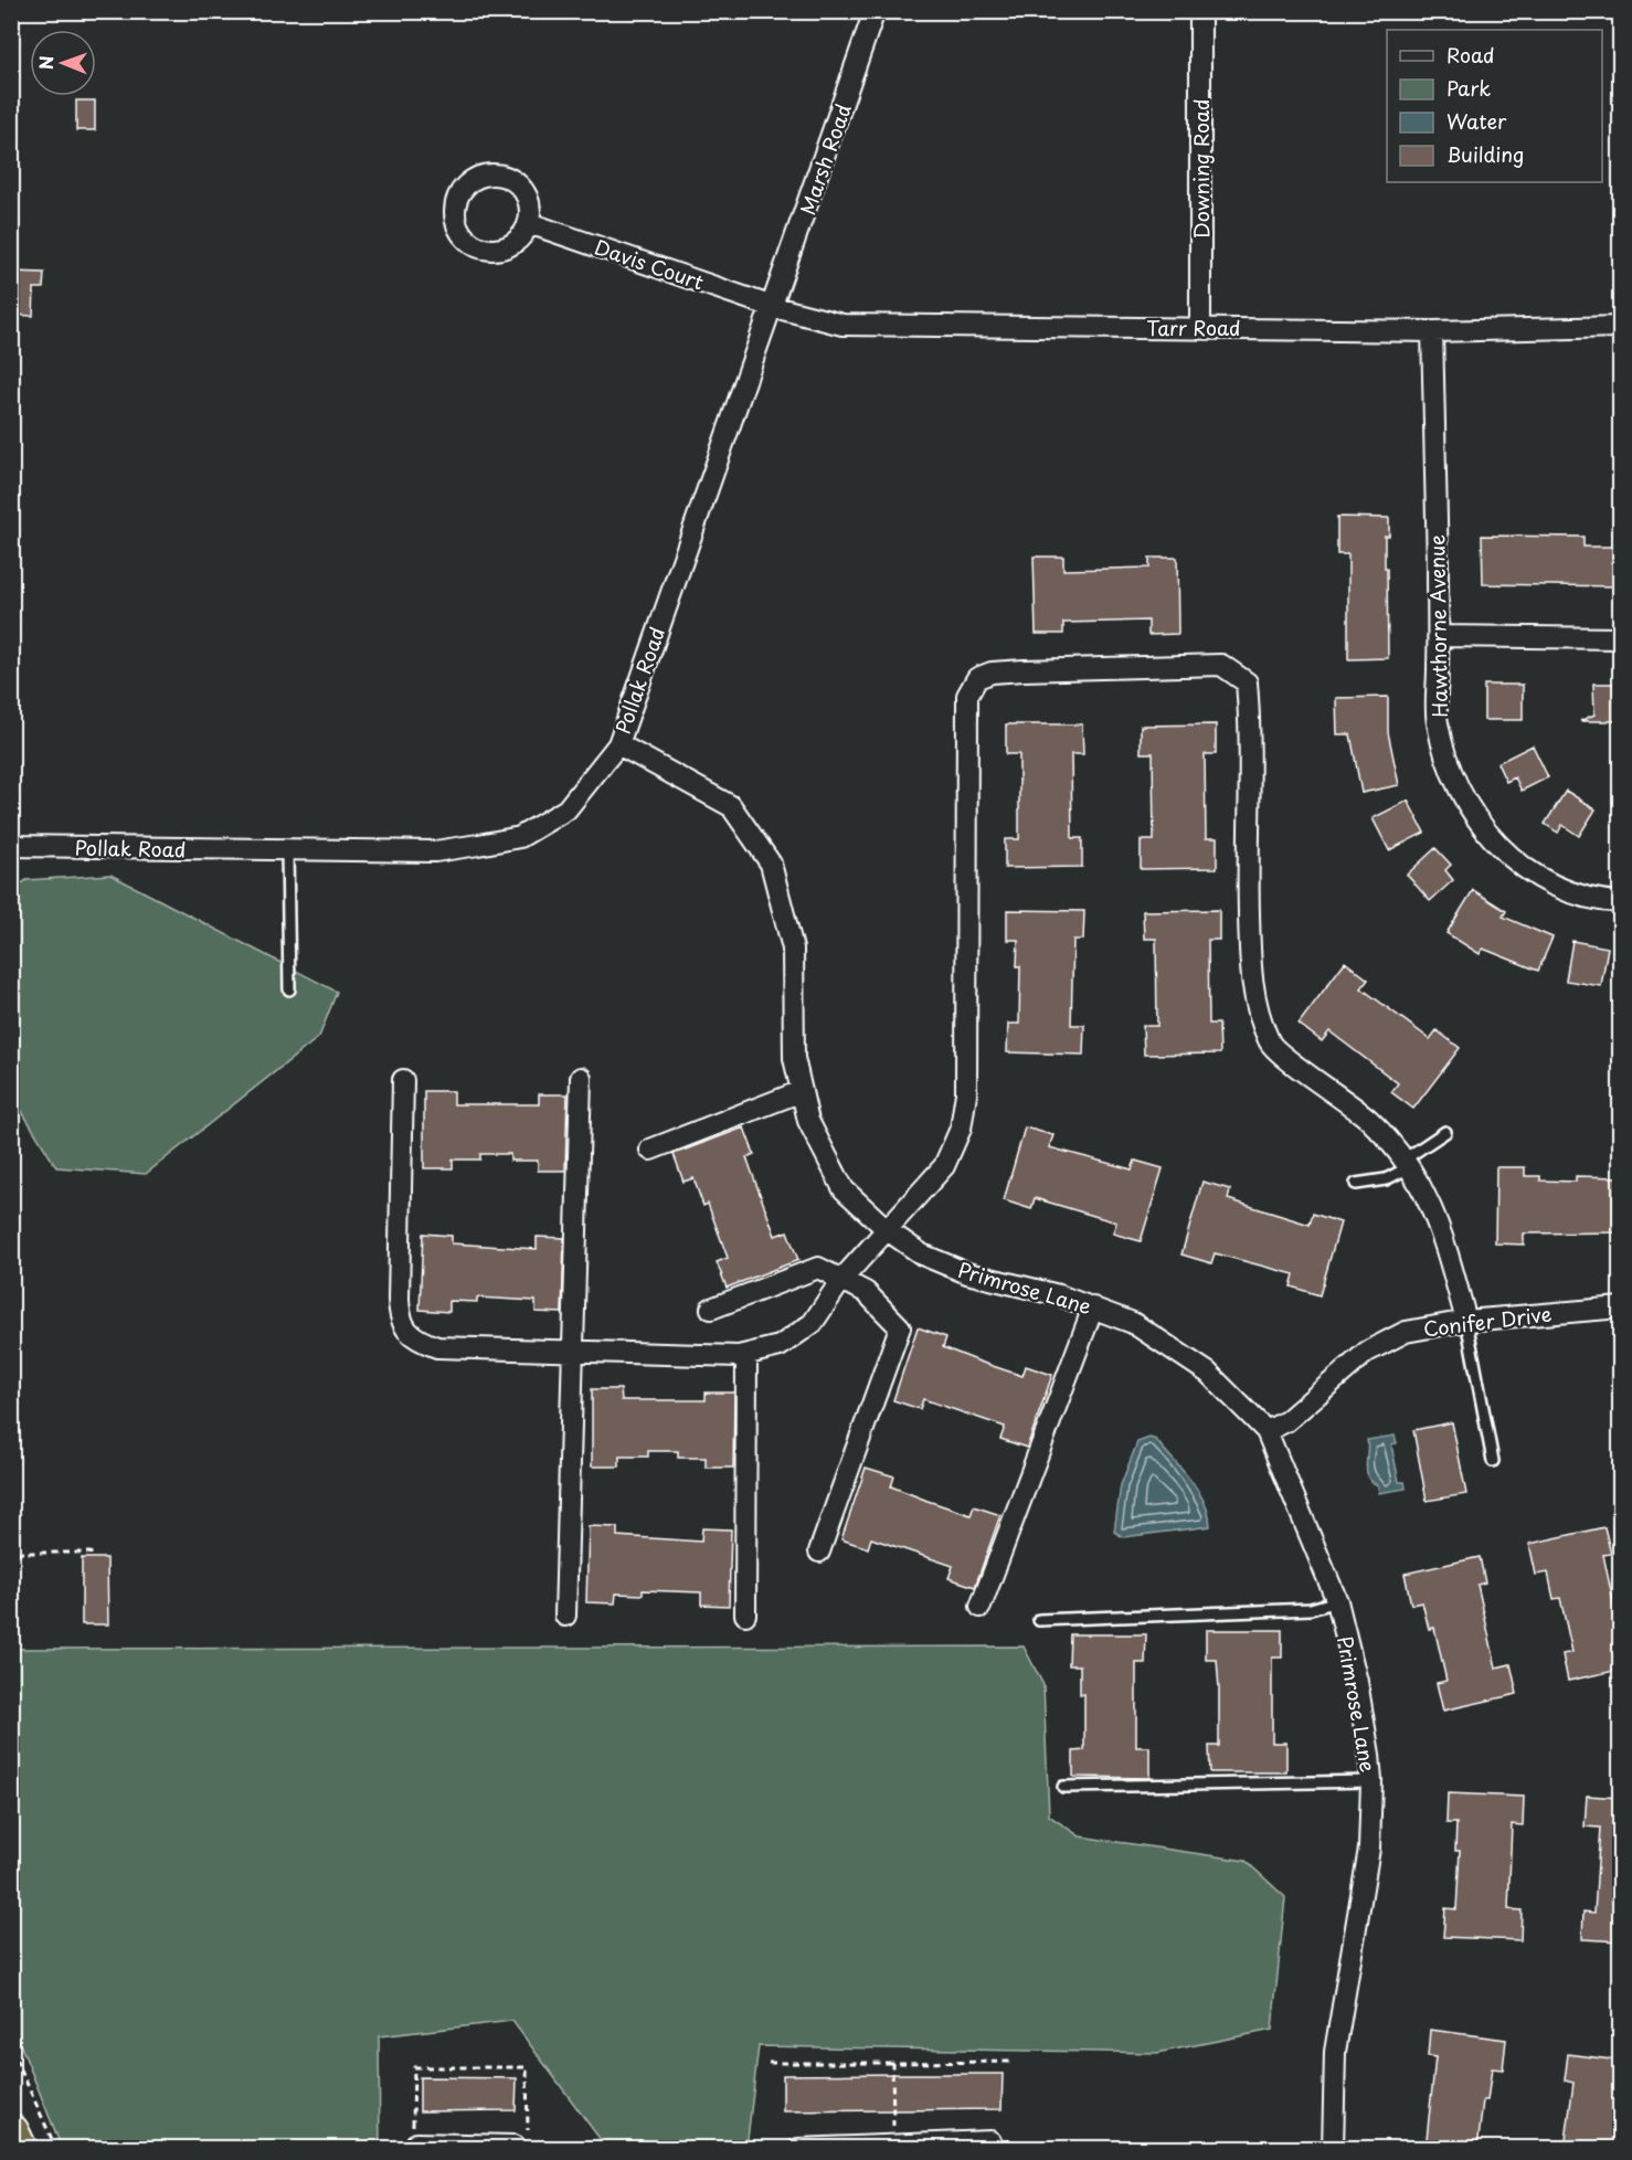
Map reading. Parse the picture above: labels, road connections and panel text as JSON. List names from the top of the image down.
{
  "streets": {
    "street": [
      "Marsh Road",
      "Downing Road",
      "Davis Court",
      "Tarr Road",
      "Hawthorne Avenue",
      "Pollak Road",
      "Primrose Lane",
      "Conifer Drive"
    ]
  },
  "crossings": [
    ["Marsh Road", "Davis Court"],
    ["Marsh Road", "Tarr Road"],
    ["Marsh Road", "Pollak Road"],
    ["Downing Road", "Tarr Road"],
    ["Davis Court", "Tarr Road"],
    ["Davis Court", "Pollak Road"],
    ["Tarr Road", "Hawthorne Avenue"],
    ["Tarr Road", "Pollak Road"],
    ["Pollak Road", "Primrose Lane"],
    ["Primrose Lane", "Conifer Drive"]
  ],
  "legend": [
    "Road",
    "Park",
    "Water",
    "Building"
  ],
  "north": "left"
}
